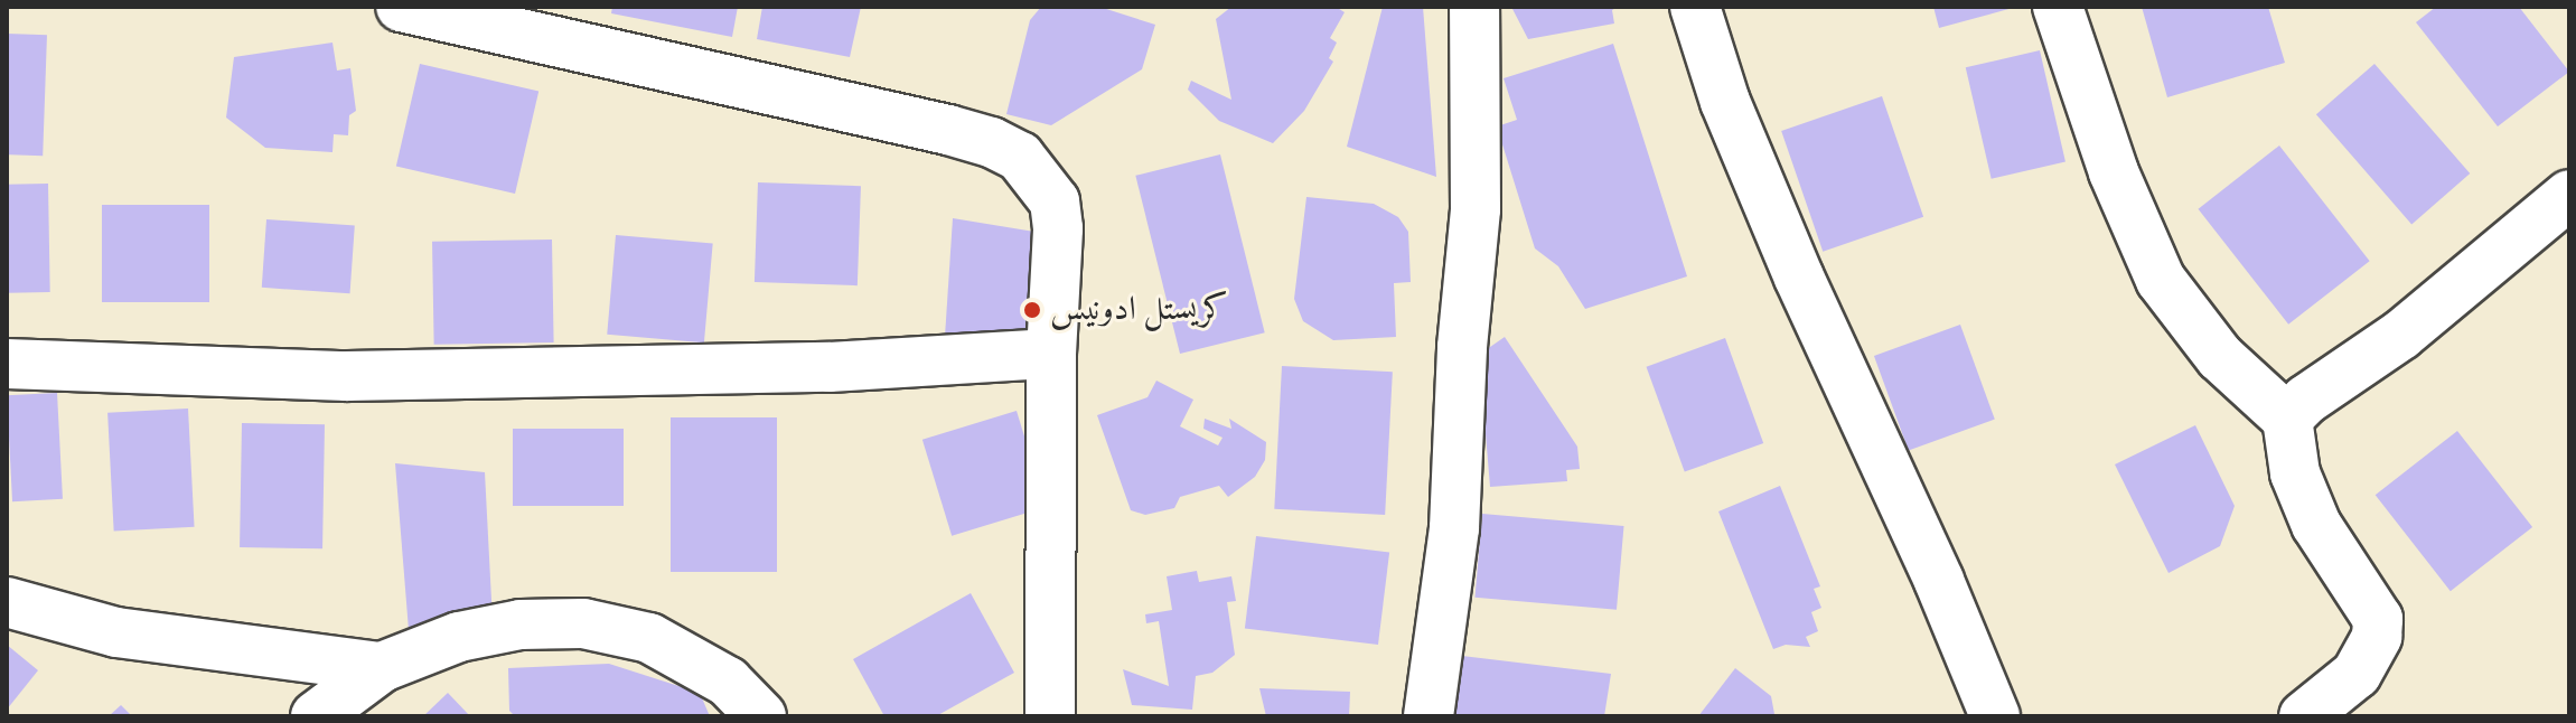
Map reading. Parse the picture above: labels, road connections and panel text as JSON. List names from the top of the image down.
{
  "places": ["كريستل ادونيس"]
}
